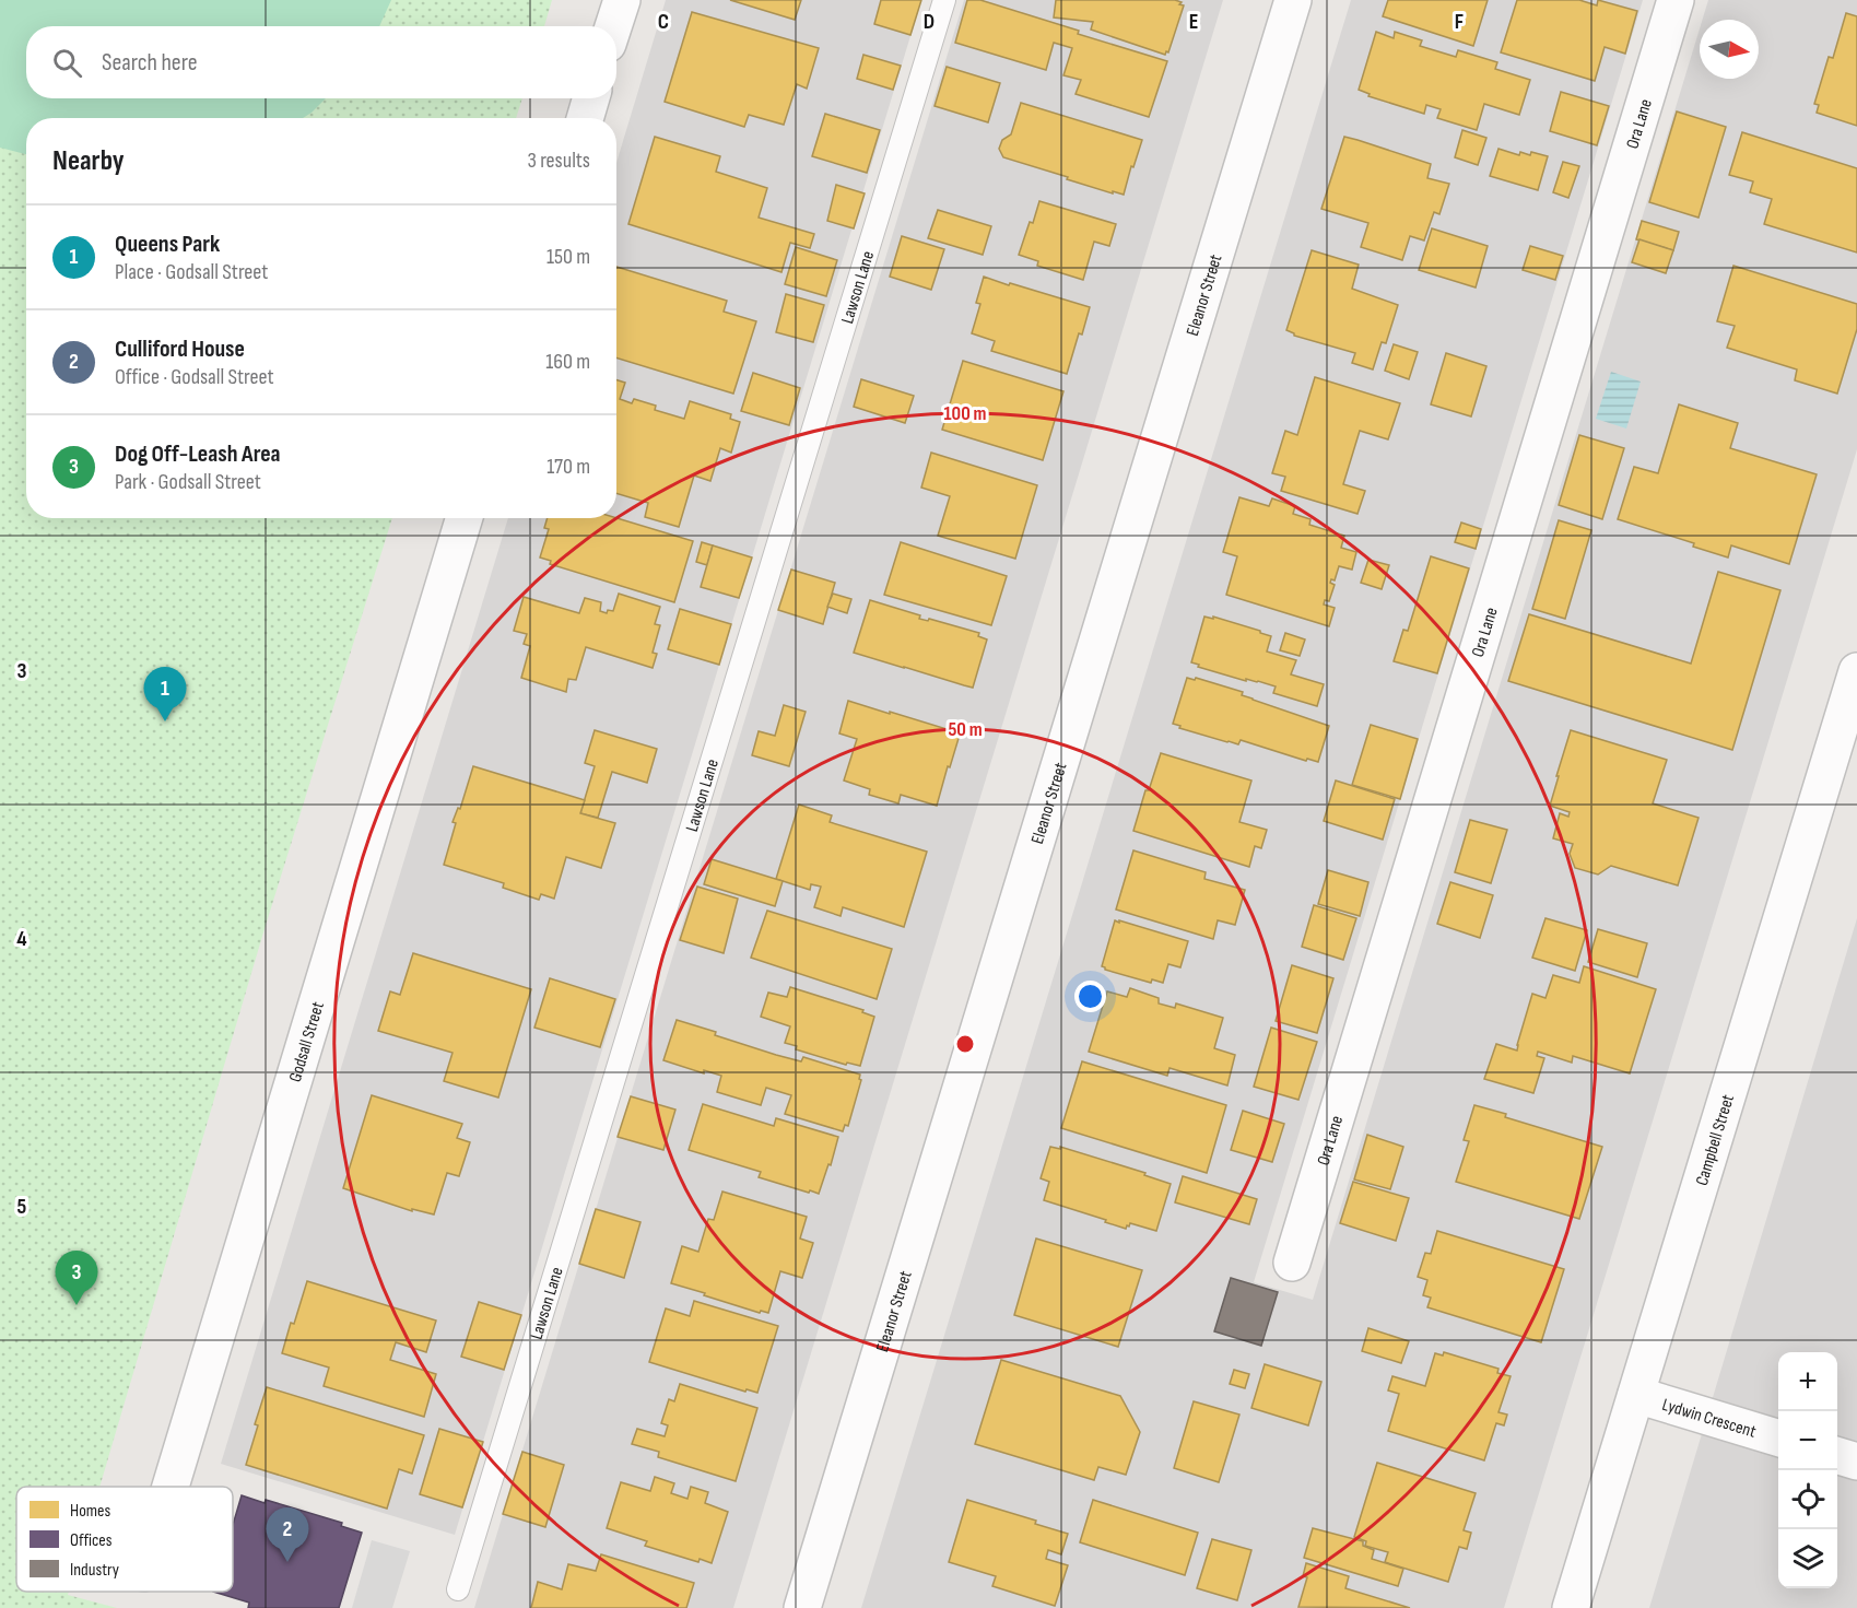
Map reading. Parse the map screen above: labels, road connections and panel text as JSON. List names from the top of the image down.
{
  "streets": {
    "street": [
      "Ora Lane",
      "Eleanor Street",
      "Godsall Street",
      "Campbell Street",
      "Lydwin Crescent"
    ],
    "lane": ["Lawson Lane"]
  },
  "crossings": [
    ["Campbell Street", "Lydwin Crescent"]
  ],
  "legend": ["Homes", "Offices", "Industry"],
  "north": "right",
  "page": {
    "search": "Search here",
    "heading": ["Nearby", "3 results"],
    "list": [
      {
        "mark": "1",
        "name": "Queens Park",
        "note": "Place · Godsall Street",
        "value": "150 m"
      },
      {
        "mark": "2",
        "name": "Culliford House",
        "note": "Office · Godsall Street",
        "value": "160 m"
      },
      {
        "mark": "3",
        "name": "Dog Off-Leash Area",
        "note": "Park · Godsall Street",
        "value": "170 m"
      }
    ],
    "pins": ["1", "3", "2"],
    "map_buttons": ["+", "−"]
  },
  "grid": {
    "columns": [
      "C",
      "D",
      "E",
      "F"
    ],
    "rows": ["3", "4", "5"]
  },
  "rings": ["100 m", "50 m"]
}
